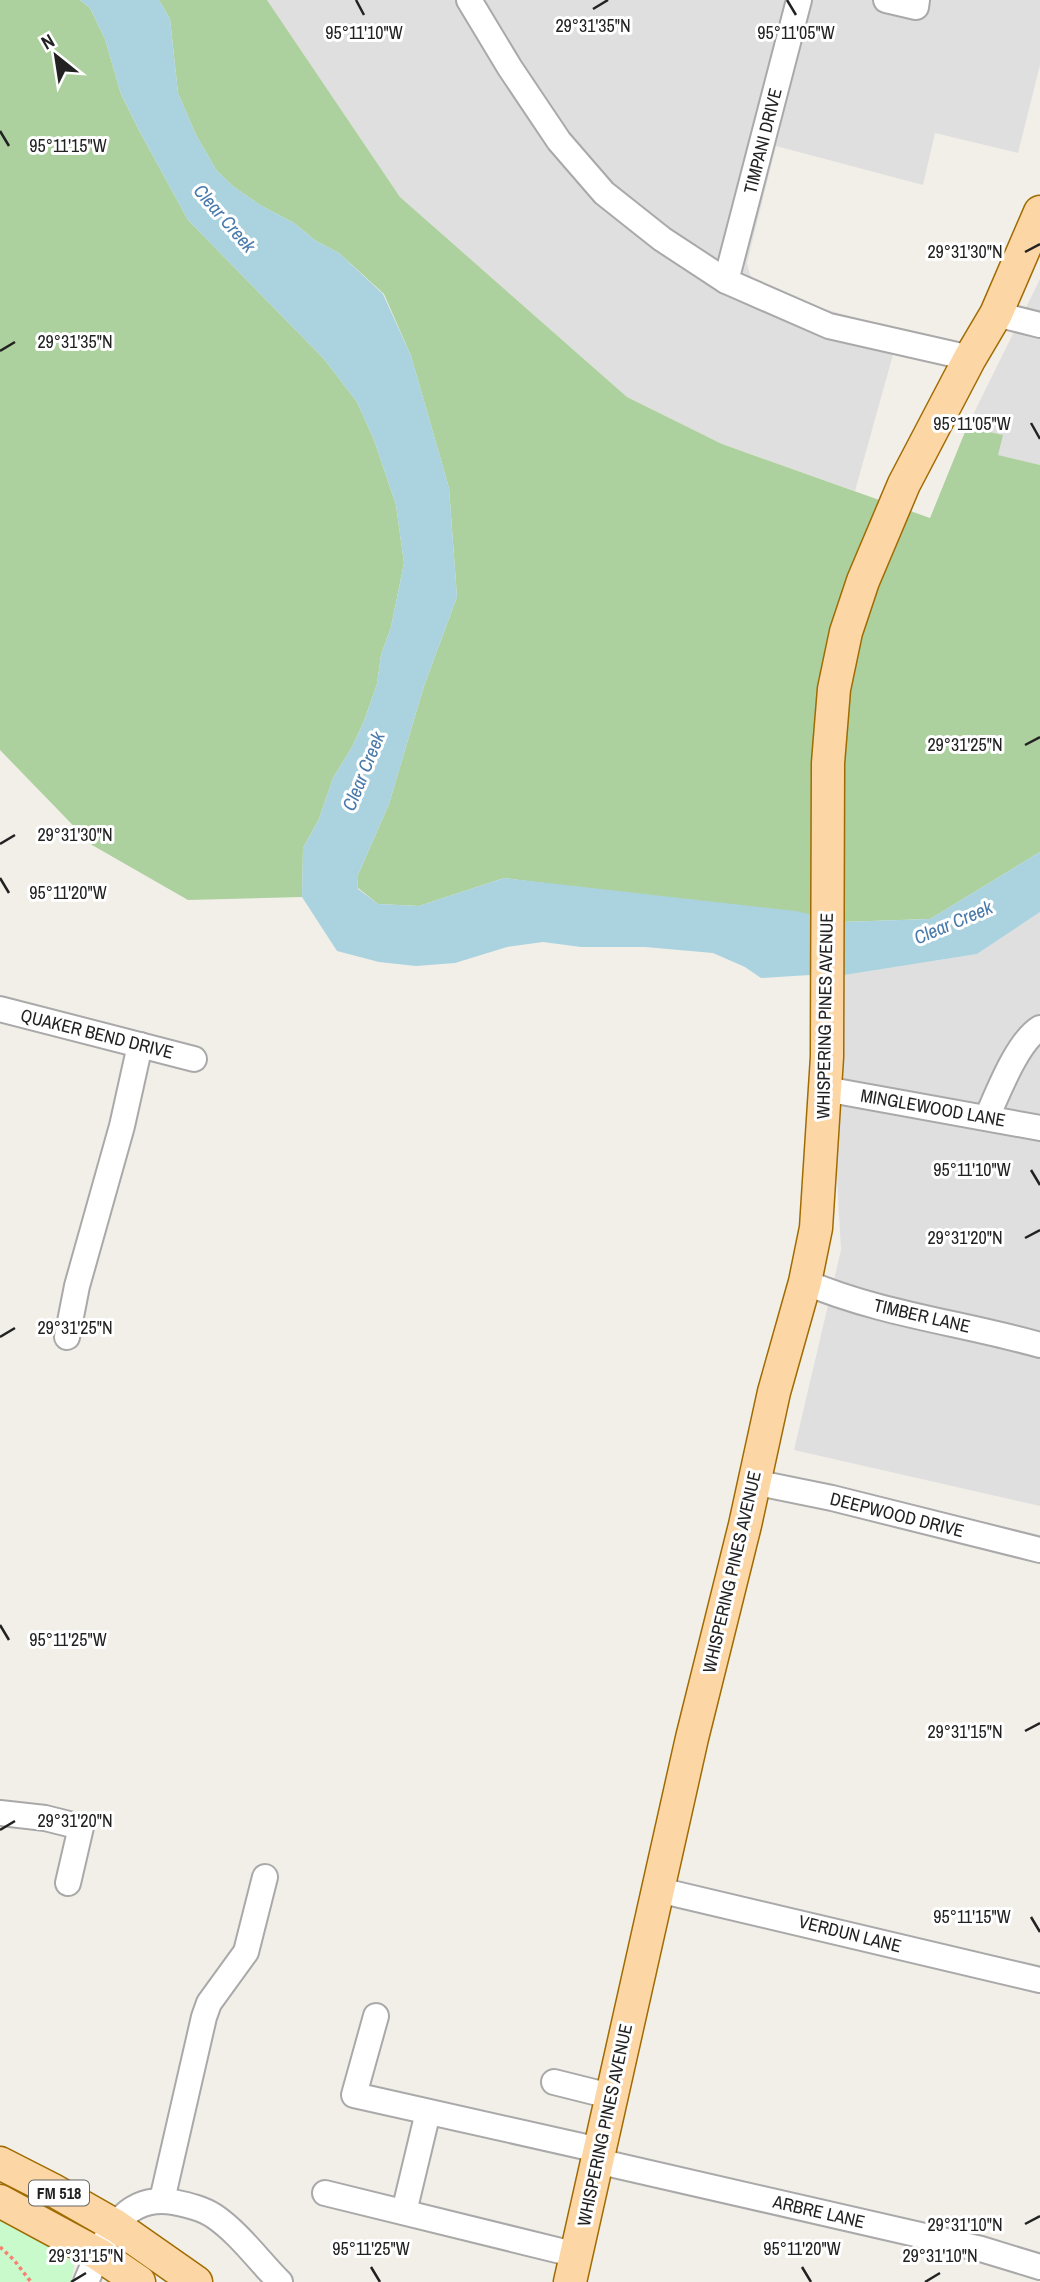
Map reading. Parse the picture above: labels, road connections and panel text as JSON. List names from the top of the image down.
{
  "streets": {
    "main road": ["WHISPERING PINES AVENUE", "FM 518"],
    "street": [
      "TIMPANI DRIVE",
      "QUAKER BEND DRIVE",
      "MINGLEWOOD LANE",
      "TIMBER LANE",
      "DEEPWOOD DRIVE",
      "VERDUN LANE",
      "ARBRE LANE"
    ]
  },
  "crossings": [
    ["WHISPERING PINES AVENUE", "MINGLEWOOD LANE"],
    ["WHISPERING PINES AVENUE", "TIMBER LANE"],
    ["WHISPERING PINES AVENUE", "DEEPWOOD DRIVE"],
    ["WHISPERING PINES AVENUE", "VERDUN LANE"],
    ["WHISPERING PINES AVENUE", "ARBRE LANE"]
  ],
  "water": ["Clear Creek"],
  "north": "top left",
  "coordinates": [
    "29°31'35\"N",
    "95°11'10\"W",
    "95°11'05\"W",
    "95°11'15\"W",
    "29°31'30\"N",
    "29°31'25\"N",
    "95°11'20\"W",
    "29°31'20\"N",
    "95°11'25\"W",
    "29°31'15\"N",
    "29°31'10\"N"
  ]
}
